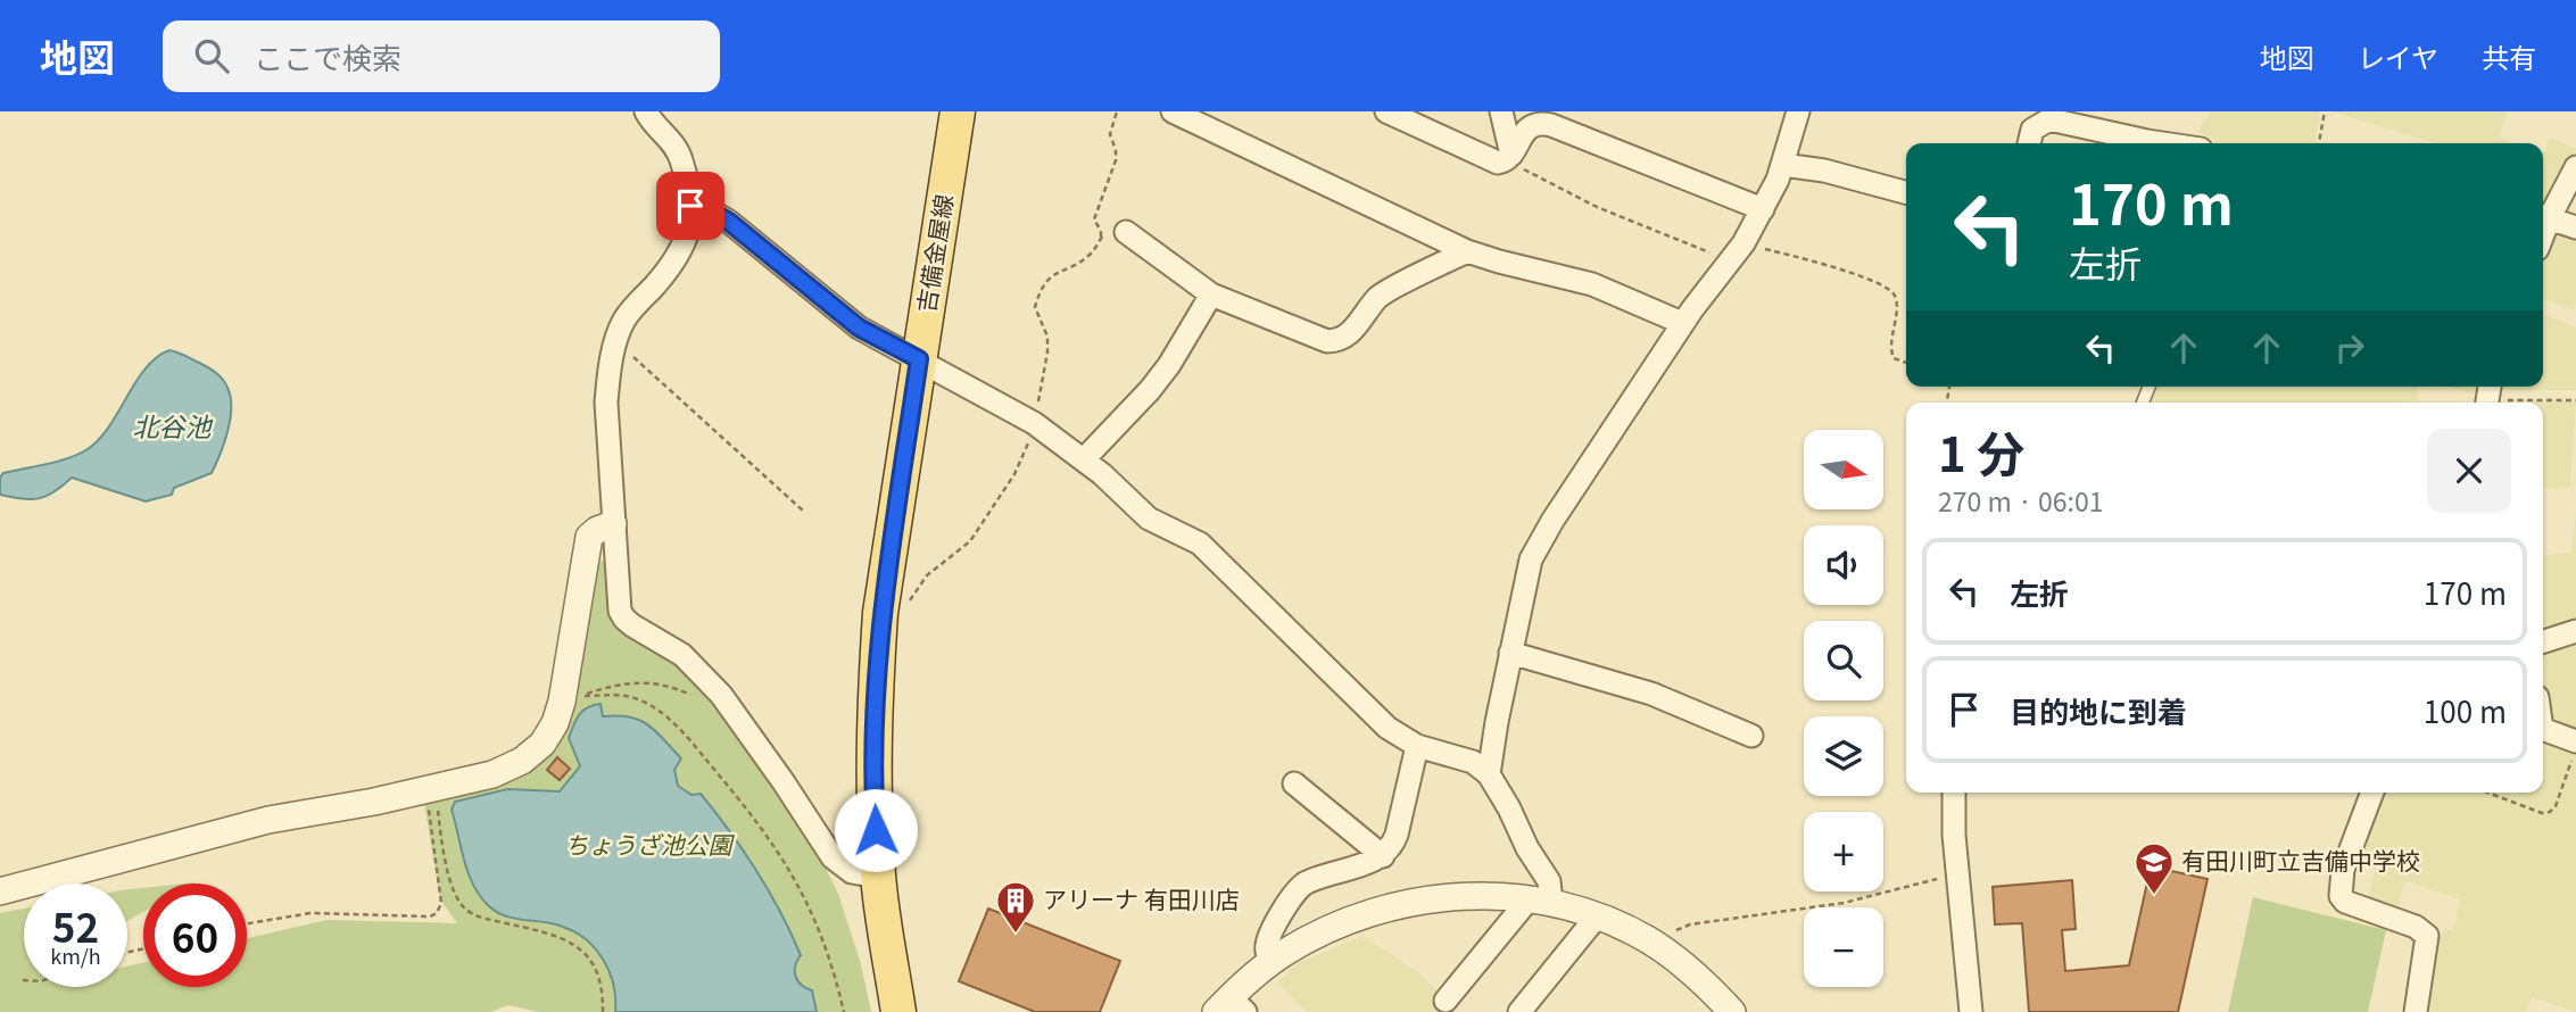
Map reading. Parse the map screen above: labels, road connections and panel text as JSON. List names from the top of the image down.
{
  "streets": {
    "main road": ["吉備金屋線"]
  },
  "water": ["北谷池"],
  "parks": ["ちょうざ池公園"],
  "places": {
    "school or university": ["有田川町立吉備中学校"],
    "building": ["アリーナ 有田川店"]
  },
  "north": "right",
  "page": {
    "header": "地図",
    "search": "ここで検索",
    "nav": ["地図", "レイヤ", "共有"],
    "turn": ["170 m", "左折"],
    "heading": ["1 分", "270 m · 06:01"],
    "map_buttons": ["+", "−"],
    "list": [
      {
        "name": "左折",
        "value": "170 m"
      },
      {
        "name": "目的地に到着",
        "value": "100 m"
      }
    ],
    "speed": "52 km/h",
    "limit": "60"
  }
}
